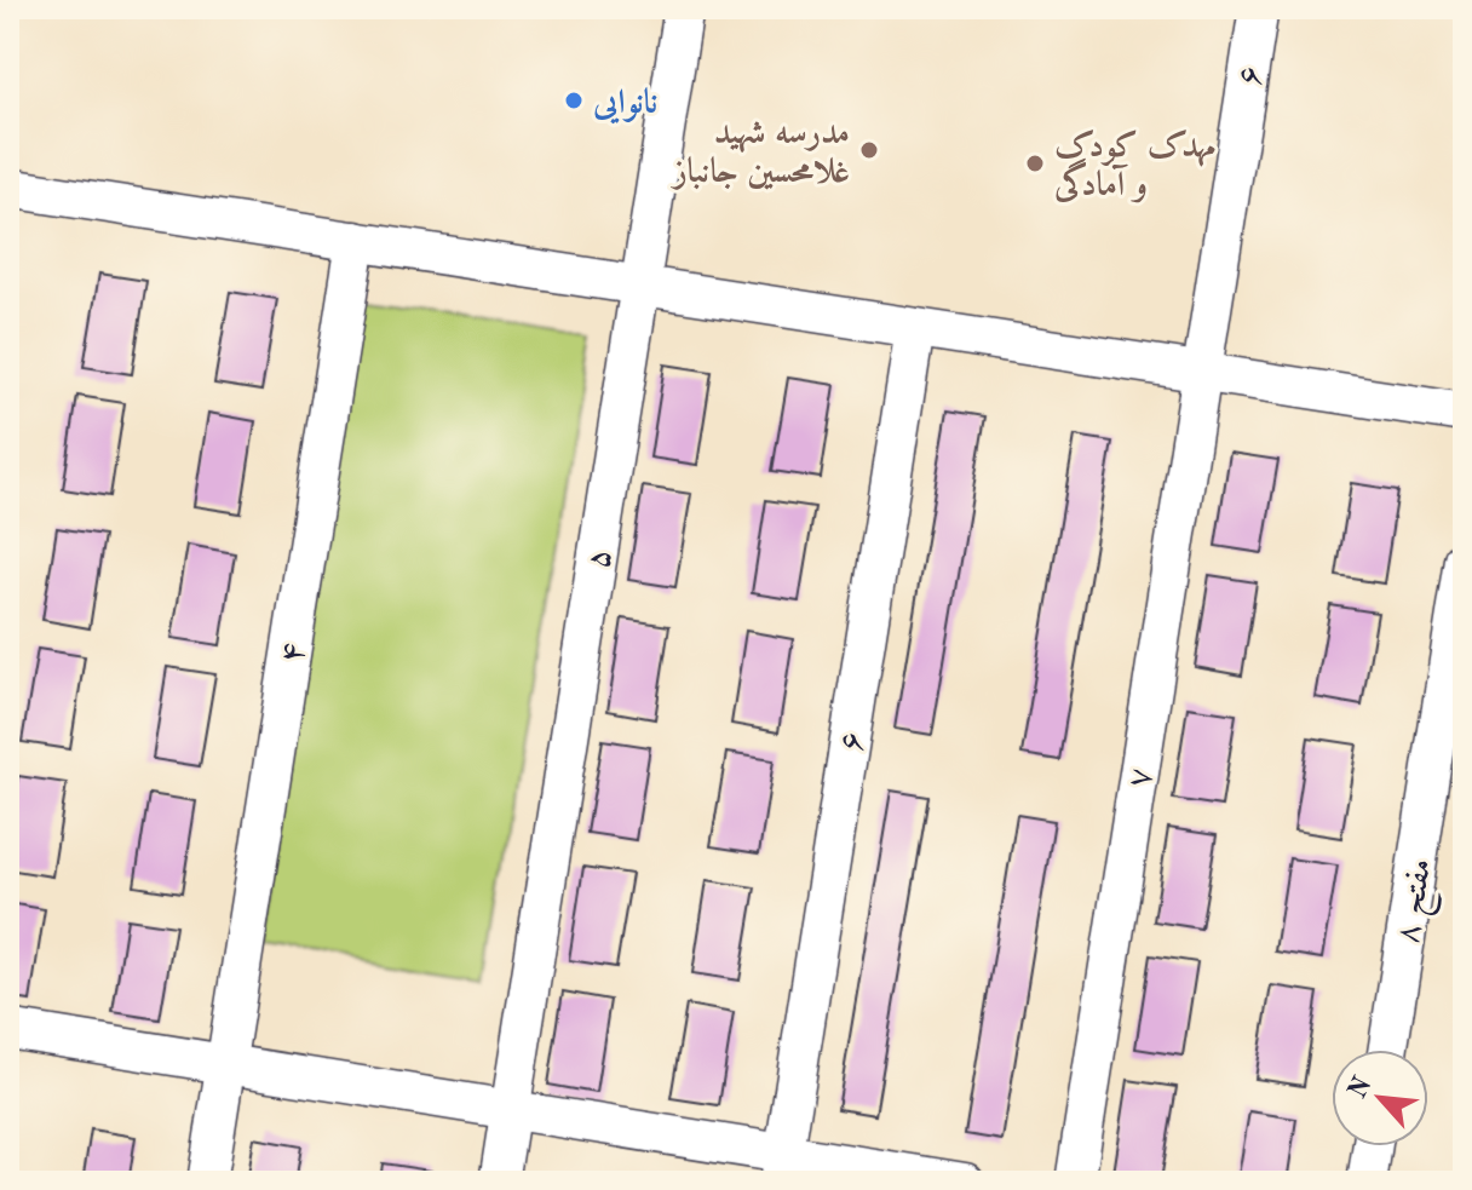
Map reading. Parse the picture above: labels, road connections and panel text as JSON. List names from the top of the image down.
{
  "streets": {
    "street": [
      "۶",
      "۵",
      "۴",
      "۷",
      "۸ مفتح"
    ]
  },
  "crossings": [
    ["۶", "۷"]
  ],
  "places": ["نانوایی", "مدرسه شهید غلامحسین جانباز", "مهدک کودک و آمادگی"],
  "north": "top left"
}
